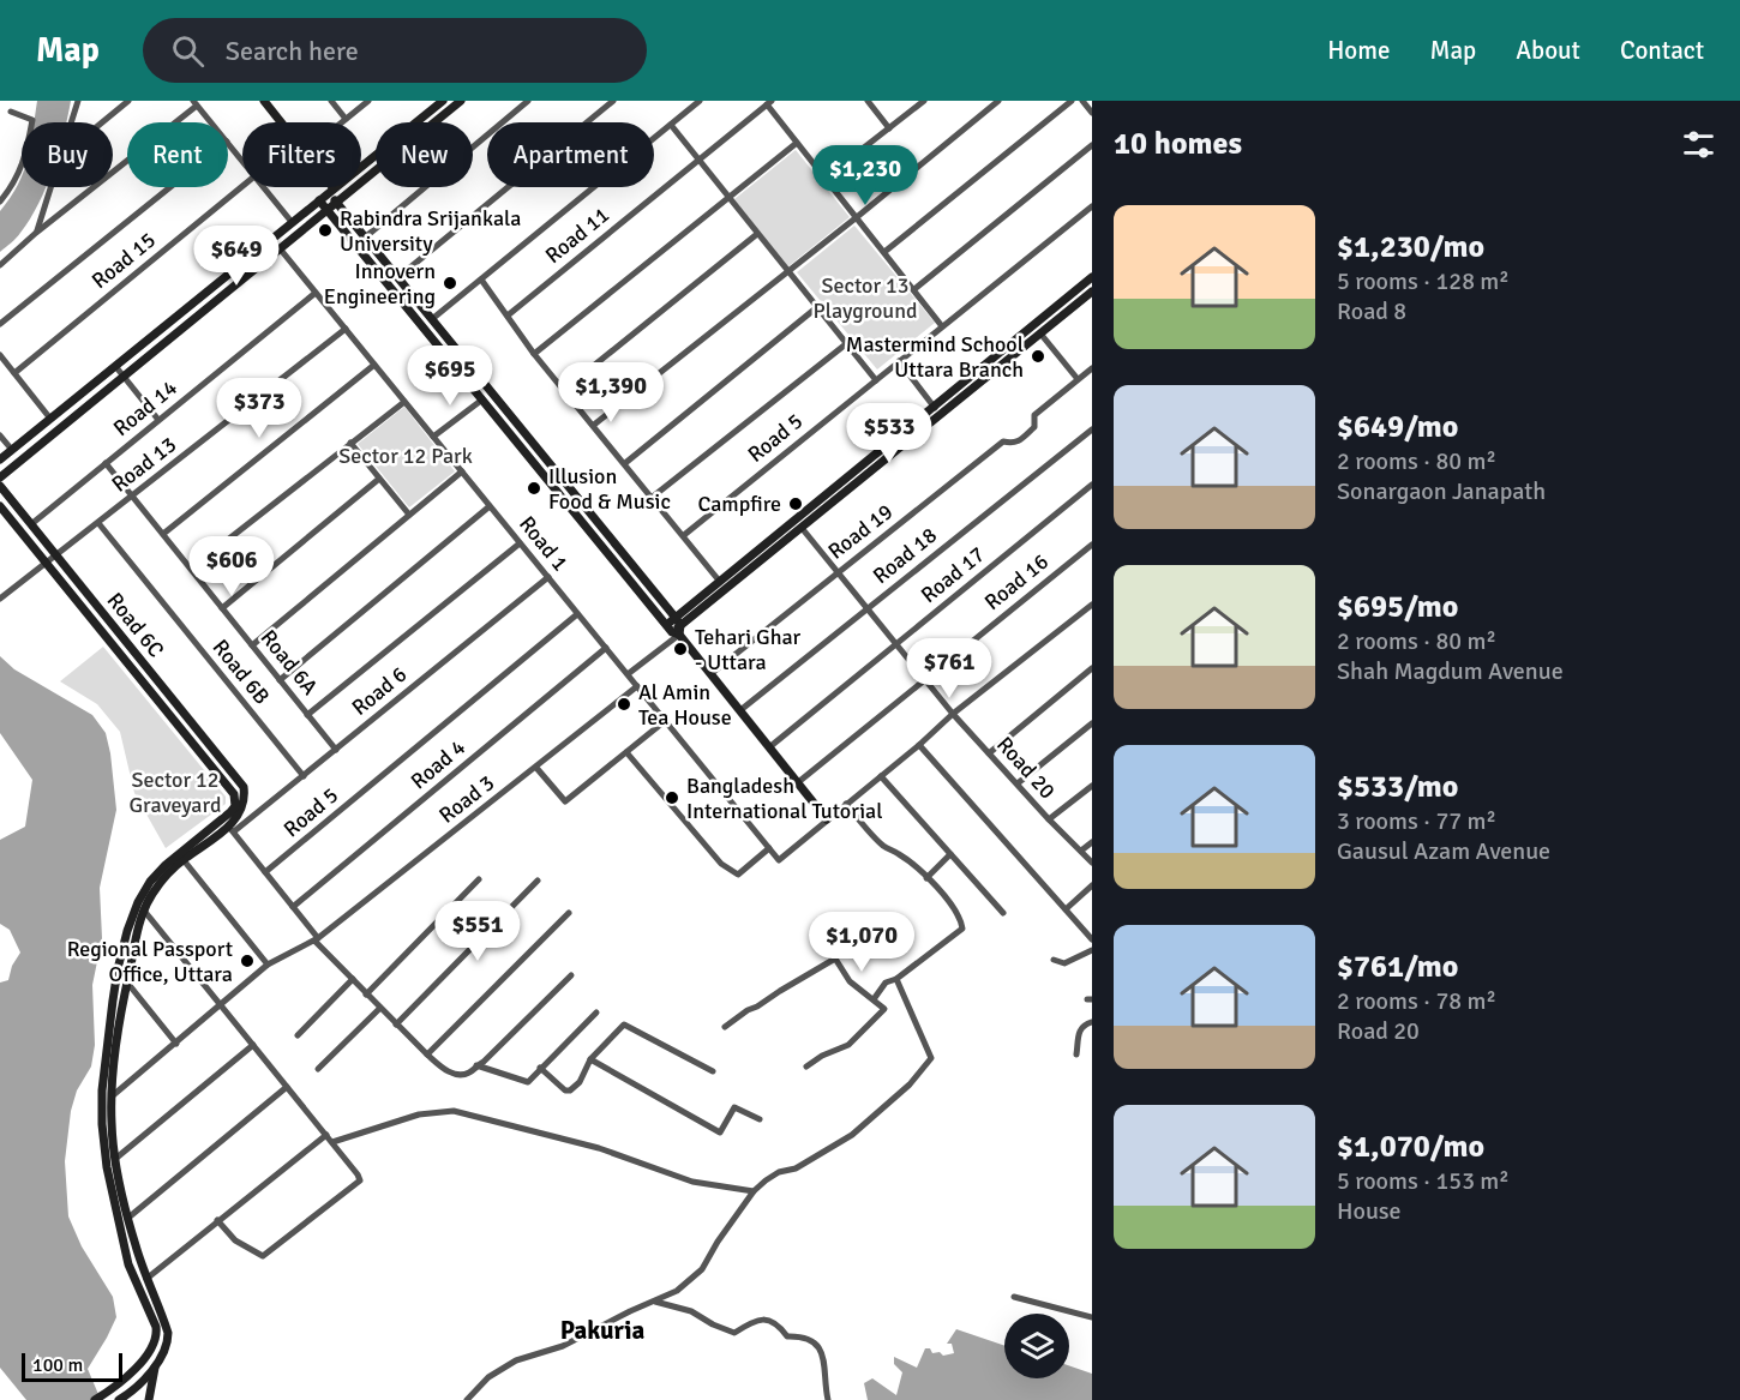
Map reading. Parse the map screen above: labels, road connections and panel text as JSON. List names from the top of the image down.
{
  "streets": {
    "street": [
      "Road 11",
      "Road 15",
      "Road 14",
      "Road 5",
      "Road 13",
      "Road 19",
      "Road 1",
      "Road 18",
      "Road 17",
      "Road 16",
      "Road 6C",
      "Road 6A",
      "Road 6B",
      "Road 6",
      "Road 4",
      "Road 20",
      "Road 3"
    ]
  },
  "crossings": [
    ["Road 14", "Road 1"],
    ["Road 14", "Road 6C"],
    ["Road 14", "Road 6A"],
    ["Road 5", "Road 1"],
    ["Road 13", "Road 1"],
    ["Road 13", "Road 6C"],
    ["Road 13", "Road 6A"],
    ["Road 13", "Road 6B"],
    ["Road 19", "Road 20"],
    ["Road 1", "Road 6"],
    ["Road 1", "Road 4"],
    ["Road 1", "Road 3"],
    ["Road 18", "Road 20"],
    ["Road 17", "Road 20"],
    ["Road 16", "Road 20"],
    ["Road 6A", "Road 6"],
    ["Road 6B", "Road 6"]
  ],
  "districts": ["Pakuria"],
  "parks": ["Sector 13 Playground", "Sector 12 Park", "Sector 12 Graveyard"],
  "places": [
    "Rabindra Srijankala University",
    "Innovern Engineering",
    "Mastermind School Uttara Branch",
    "Illusion Food & Music",
    "Campfire",
    "Tehari Ghar - Uttara",
    "Al Amin Tea House",
    "Bangladesh International Tutorial",
    "Regional Passport Office, Uttara"
  ],
  "scale_bar": "100 m",
  "page": {
    "header": "Map",
    "search": "Search here",
    "nav": [
      "Home",
      "Map",
      "About",
      "Contact"
    ],
    "heading": "10 homes",
    "chip": [
      "Buy",
      "Rent",
      "Filters",
      "New",
      "Apartment"
    ],
    "price": [
      "$1,230",
      "$649",
      "$695",
      "$1,390",
      "$373",
      "$533",
      "$606",
      "$761",
      "$551",
      "$1,070"
    ],
    "list": [
      {
        "name": "$1,230/mo",
        "note": "5 rooms · 128 m² · Road 8"
      },
      {
        "name": "$649/mo",
        "note": "2 rooms · 80 m² · Sonargaon Janapath"
      },
      {
        "name": "$695/mo",
        "note": "2 rooms · 80 m² · Shah Magdum Avenue"
      },
      {
        "name": "$533/mo",
        "note": "3 rooms · 77 m² · Gausul Azam Avenue"
      },
      {
        "name": "$761/mo",
        "note": "2 rooms · 78 m² · Road 20"
      },
      {
        "name": "$1,070/mo",
        "note": "5 rooms · 153 m² · House"
      }
    ],
    "scale": "100 m"
  }
}
